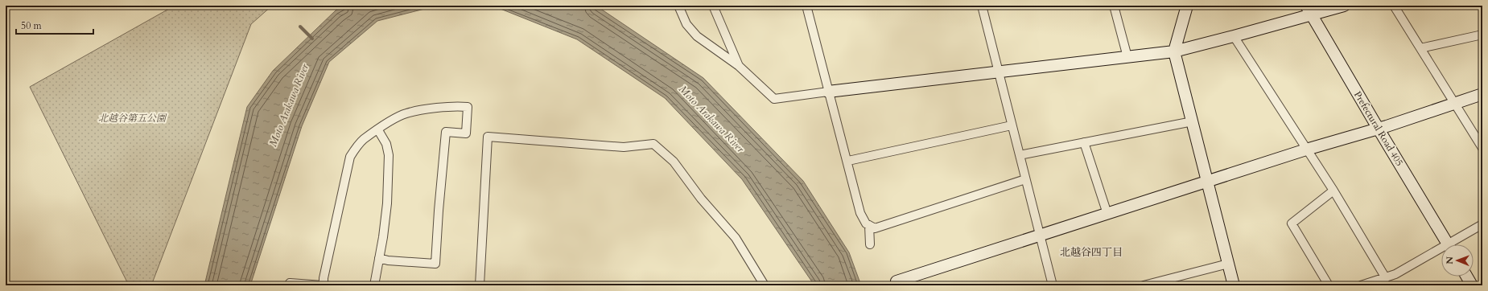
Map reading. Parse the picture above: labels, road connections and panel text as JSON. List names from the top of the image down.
{
  "streets": {
    "street": ["Prefectural Road 405"]
  },
  "districts": ["北越谷四丁目"],
  "water": ["Moto Arakawa River"],
  "parks": ["北越谷第五公園"],
  "scale_bar": "50 m",
  "north": "left"
}
